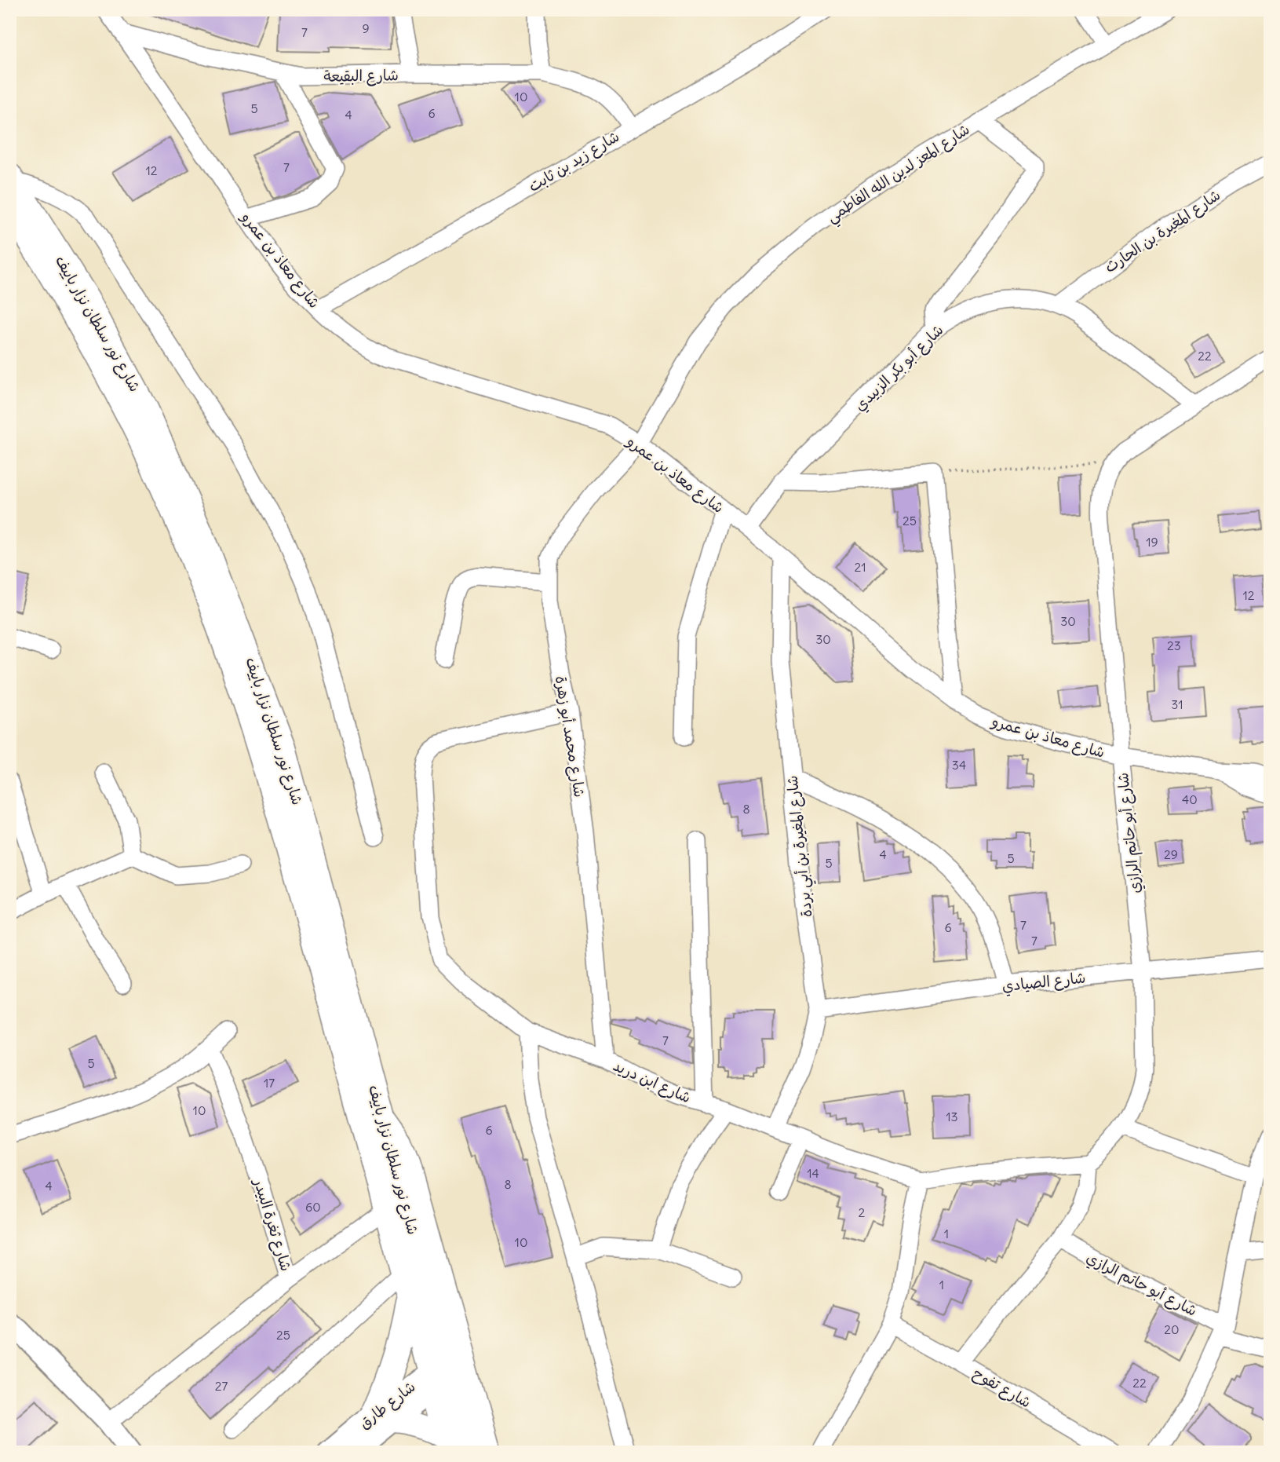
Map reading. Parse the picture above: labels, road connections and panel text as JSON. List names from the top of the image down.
{
  "streets": {
    "main road": ["شارع نور سلطان نزار باييف"],
    "street": [
      "شارع البقيعة",
      "شارع زيد بن ثابت",
      "شارع المعز لدين الله الفاطمي",
      "شارع المغيرة بن الحارث",
      "شارع معاذ بن عمرو",
      "شارع أبو بكر الزبيدي",
      "شارع محمد أبو زهرة",
      "شارع أبو حاتم الرازي",
      "شارع المغيرة بن أبي بردة",
      "شارع الصيادي",
      "شارع ابن دريد",
      "شارع ثغرة البيدر",
      "شارع تفوح",
      "شارع طارق"
    ]
  },
  "crossings": [
    ["شارع البقيعة", "شارع زيد بن ثابت"],
    ["شارع البقيعة", "شارع معاذ بن عمرو"],
    ["شارع زيد بن ثابت", "شارع معاذ بن عمرو"],
    ["شارع المعز لدين الله الفاطمي", "شارع معاذ بن عمرو"],
    ["شارع المعز لدين الله الفاطمي", "شارع محمد أبو زهرة"],
    ["شارع المغيرة بن الحارث", "شارع أبو بكر الزبيدي"],
    ["شارع معاذ بن عمرو", "شارع أبو بكر الزبيدي"],
    ["شارع معاذ بن عمرو", "شارع محمد أبو زهرة"],
    ["شارع معاذ بن عمرو", "شارع أبو حاتم الرازي"],
    ["شارع معاذ بن عمرو", "شارع المغيرة بن أبي بردة"],
    ["شارع نور سلطان نزار باييف", "شارع طارق"],
    ["شارع أبو بكر الزبيدي", "شارع أبو حاتم الرازي"],
    ["شارع محمد أبو زهرة", "شارع ابن دريد"],
    ["شارع أبو حاتم الرازي", "شارع الصيادي"],
    ["شارع أبو حاتم الرازي", "شارع ابن دريد"],
    ["شارع المغيرة بن أبي بردة", "شارع الصيادي"],
    ["شارع المغيرة بن أبي بردة", "شارع ابن دريد"]
  ],
  "house_numbers": [
    "9",
    "7",
    "10",
    "5",
    "6",
    "4",
    "7",
    "12",
    "22",
    "25",
    "19",
    "21",
    "12",
    "30",
    "30",
    "23",
    "31",
    "34",
    "40",
    "8",
    "4",
    "29",
    "5",
    "5",
    "7",
    "6",
    "7",
    "7",
    "5",
    "17",
    "10",
    "13",
    "6",
    "14",
    "8",
    "4",
    "60",
    "2",
    "1",
    "10",
    "1",
    "20",
    "25",
    "22",
    "27"
  ]
}
